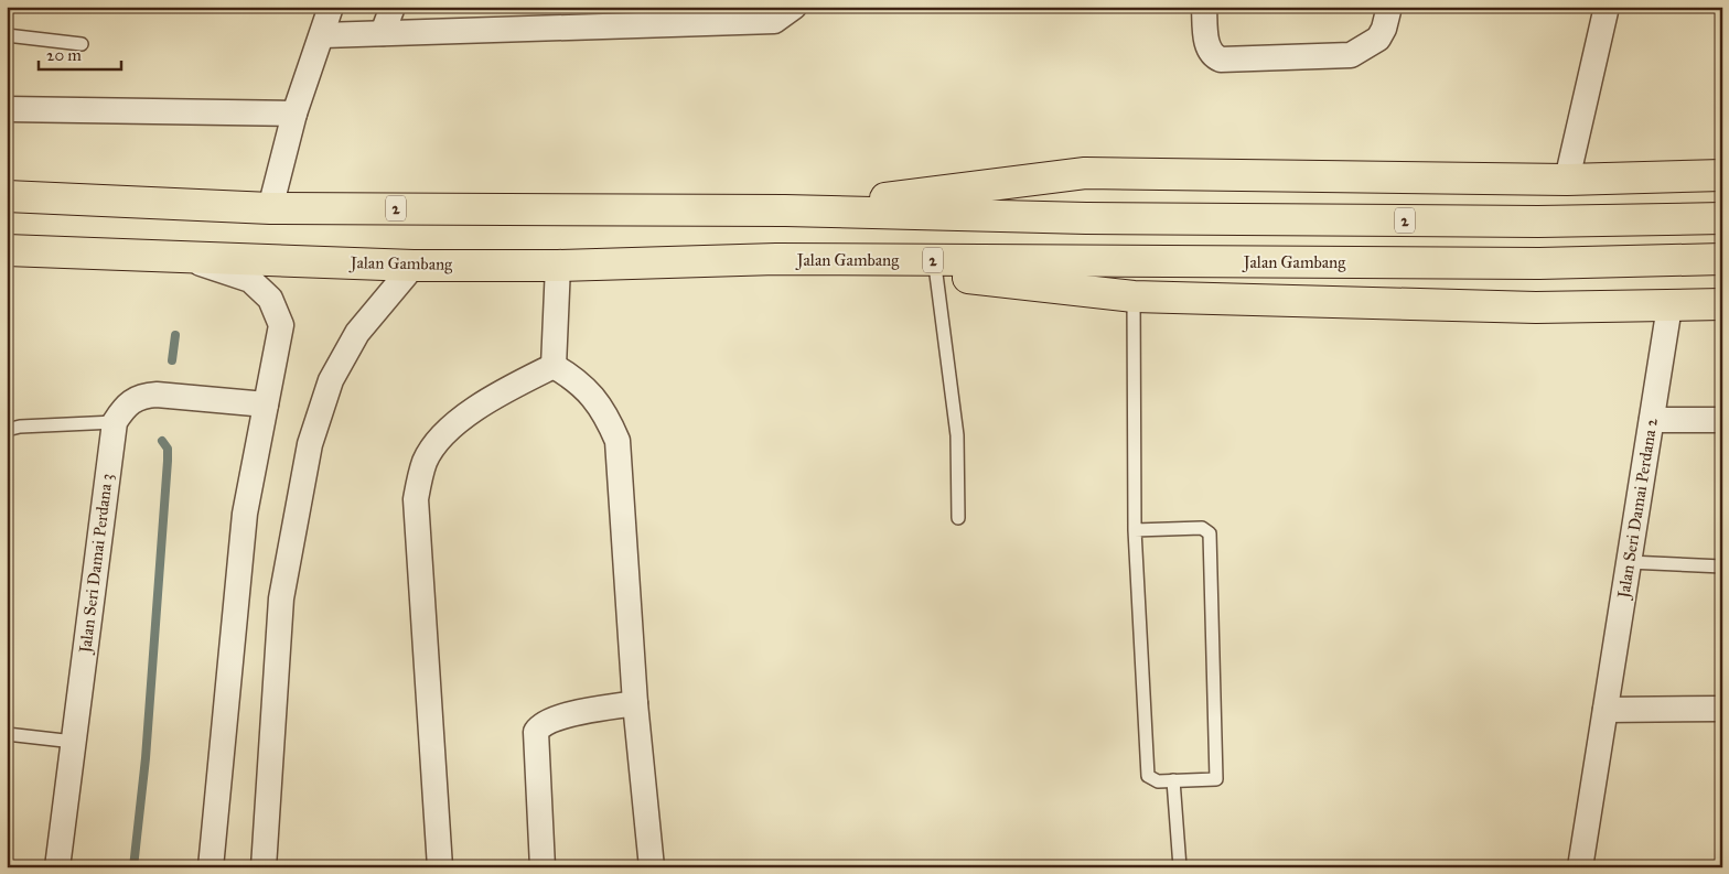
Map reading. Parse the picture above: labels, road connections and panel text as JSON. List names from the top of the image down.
{
  "streets": {
    "highway": ["2", "Jalan Gambang"],
    "street": ["Jalan Seri Damai Perdana 2", "Jalan Seri Damai Perdana 3"]
  },
  "scale_bar": "20 m"
}
